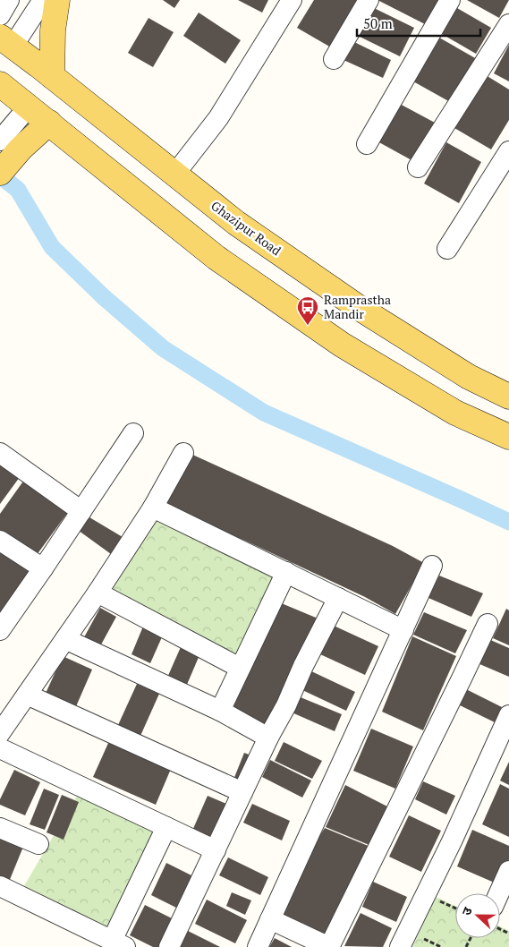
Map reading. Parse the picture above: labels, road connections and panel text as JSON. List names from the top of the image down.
{
  "streets": {
    "main road": ["Ghazipur Road"]
  },
  "places": {
    "bus stop": ["Ramprastha Mandir"]
  },
  "scale_bar": "50 m",
  "north": "left"
}
